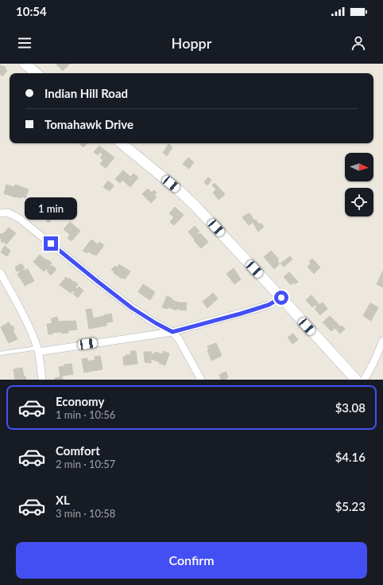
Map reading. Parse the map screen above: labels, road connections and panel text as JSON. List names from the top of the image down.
{
  "north": "right",
  "page": {
    "status": "10:54",
    "header": "Hoppr",
    "banner": ["Indian Hill Road", "Tomahawk Drive"],
    "bubble": "1 min",
    "list": [
      {
        "name": "Economy",
        "note": "1 min · 10:56",
        "value": "$3.08"
      },
      {
        "name": "Comfort",
        "note": "2 min · 10:57",
        "value": "$4.16"
      },
      {
        "name": "XL",
        "note": "3 min · 10:58",
        "value": "$5.23"
      }
    ],
    "buttons": "Confirm"
  }
}
